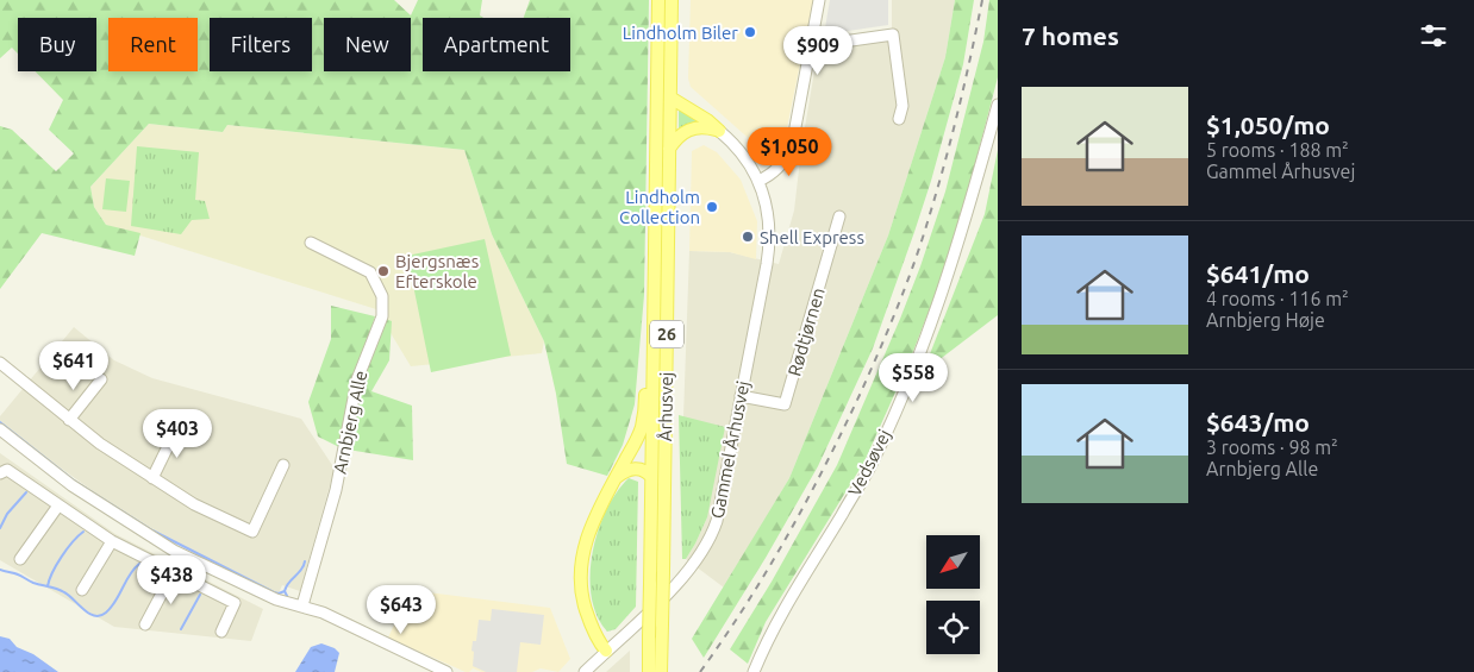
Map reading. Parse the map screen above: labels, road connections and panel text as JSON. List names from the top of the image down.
{
  "streets": {
    "main road": ["26", "Århusvej"],
    "street": [
      "Rødtjørnen",
      "Arnbjerg Alle",
      "Gammel Århusvej",
      "Vedsøvej"
    ]
  },
  "crossings": [
    ["Rødtjørnen", "Gammel Århusvej"]
  ],
  "places": [
    "Lindholm Biler",
    "Lindholm Collection",
    "Shell Express",
    "Bjergsnæs Efterskole"
  ],
  "north": "bottom left",
  "page": {
    "heading": "7 homes",
    "chip": [
      "Buy",
      "Rent",
      "Filters",
      "New",
      "Apartment"
    ],
    "price": [
      "$909",
      "$1,050",
      "$641",
      "$558",
      "$403",
      "$438",
      "$643"
    ],
    "list": [
      {
        "name": "$1,050/mo",
        "note": "5 rooms · 188 m² · Gammel Århusvej"
      },
      {
        "name": "$641/mo",
        "note": "4 rooms · 116 m² · Arnbjerg Høje"
      },
      {
        "name": "$643/mo",
        "note": "3 rooms · 98 m² · Arnbjerg Alle"
      }
    ]
  }
}
